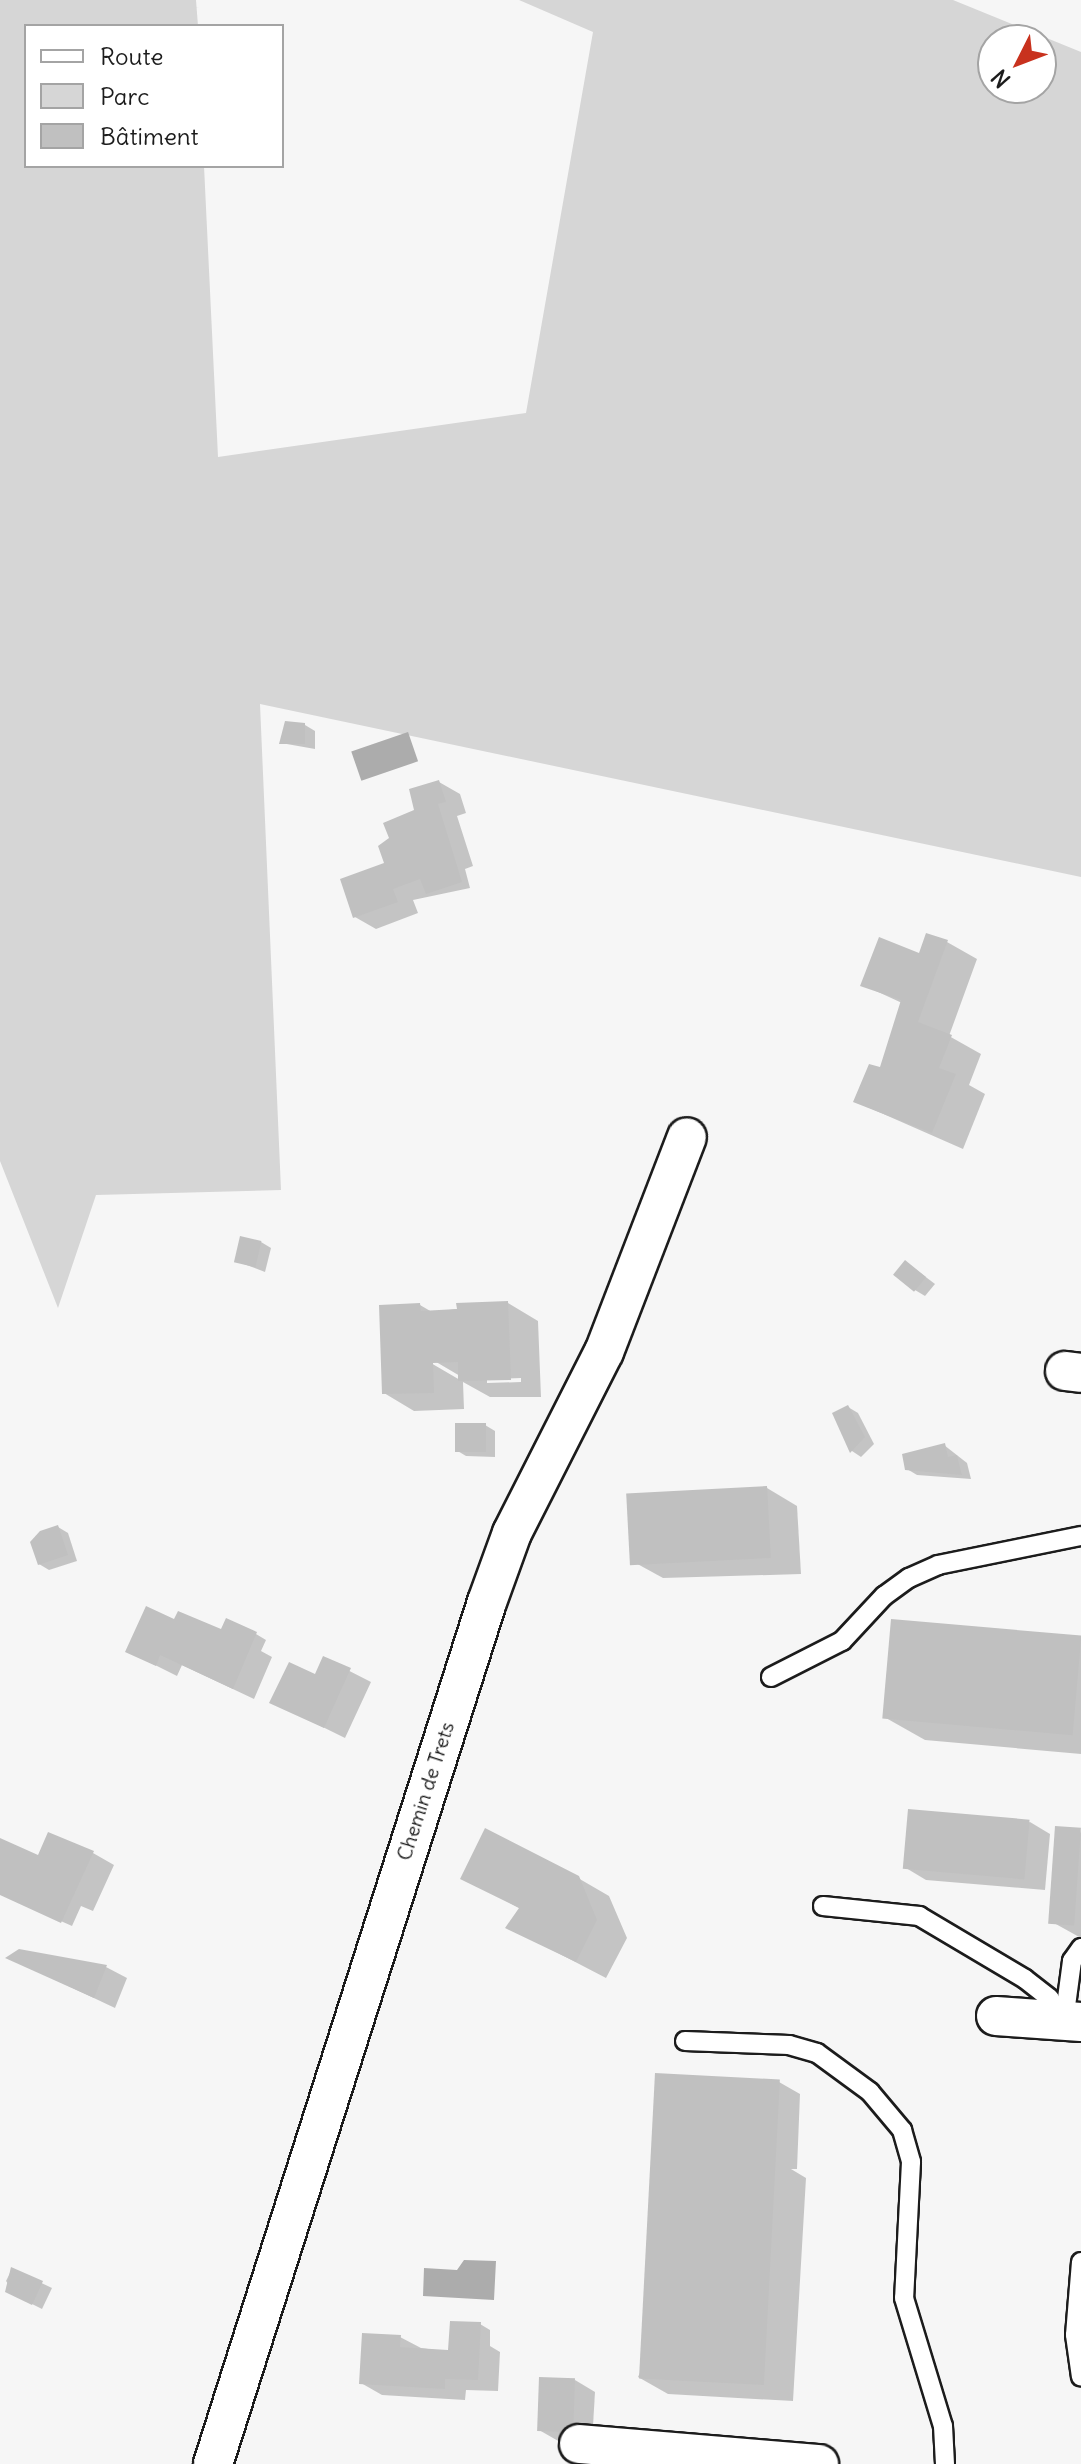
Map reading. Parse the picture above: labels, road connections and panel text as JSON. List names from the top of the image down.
{
  "streets": {
    "street": ["Chemin de Trets"]
  },
  "legend": ["Route", "Parc", "Bâtiment"],
  "north": "bottom left"
}
